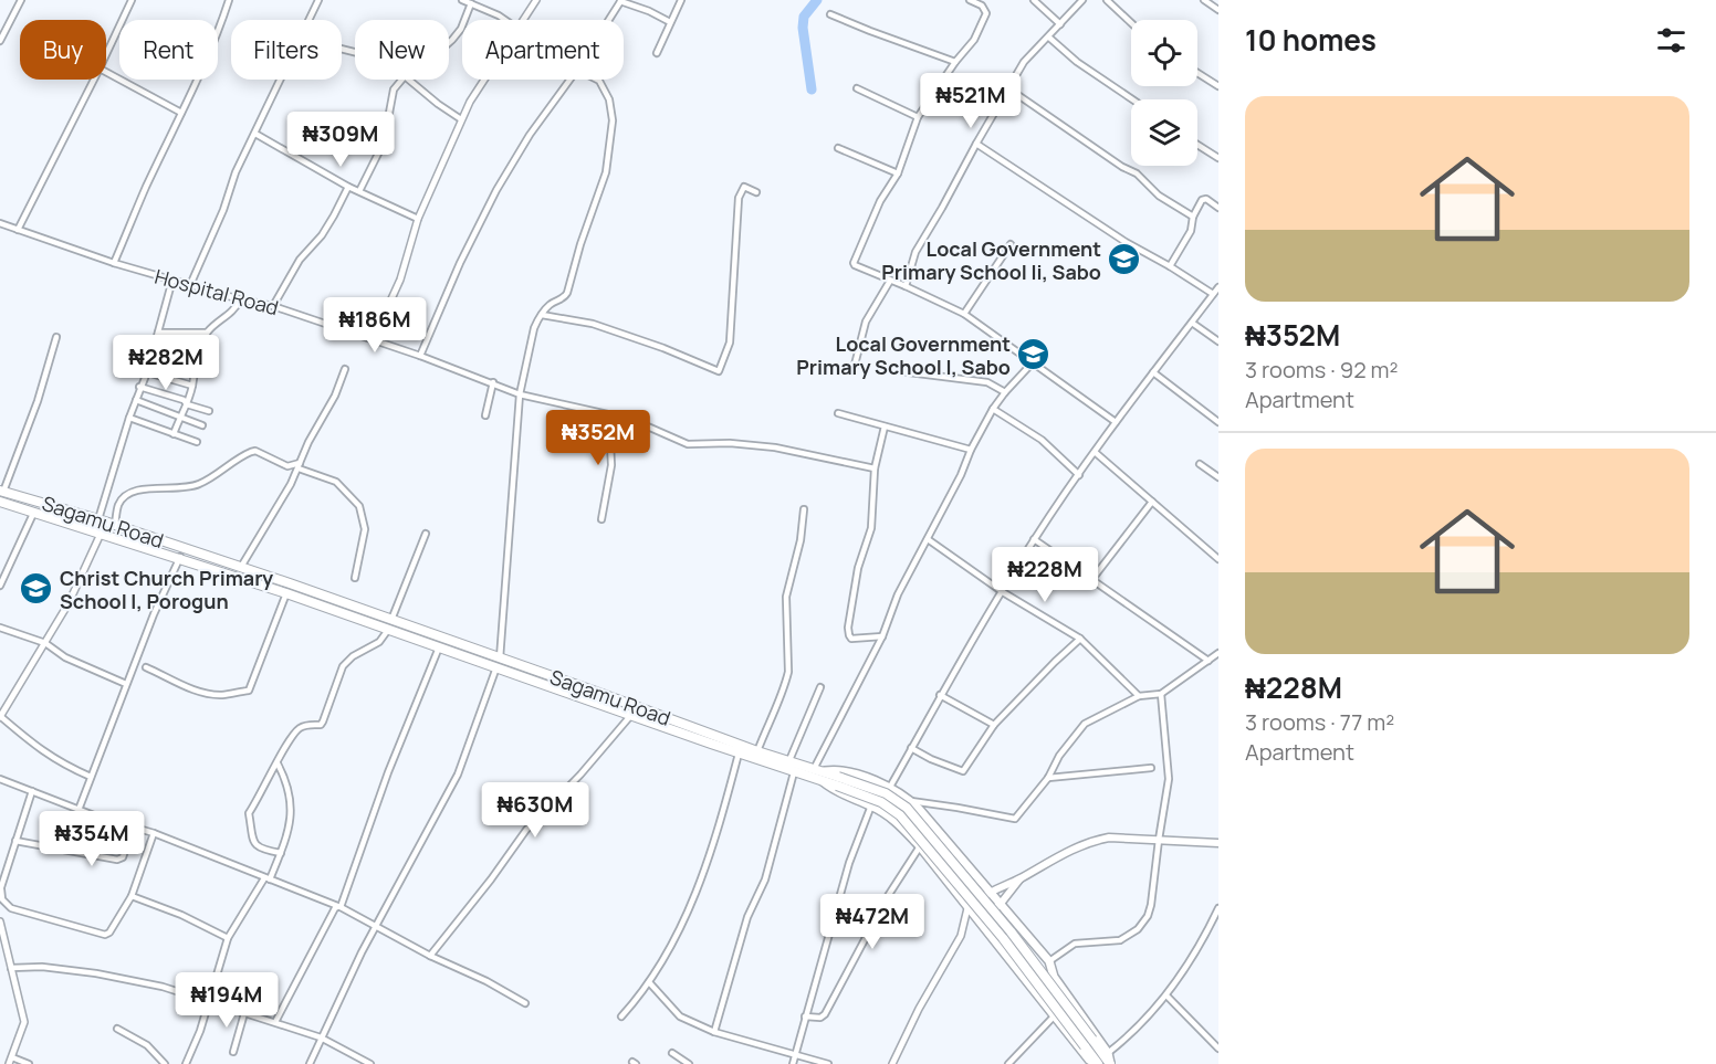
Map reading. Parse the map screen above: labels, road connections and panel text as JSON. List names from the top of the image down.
{
  "streets": {
    "highway": ["Sagamu Road"],
    "street": ["Hospital Road"]
  },
  "places": {
    "school or university": ["Local Government Primary School Ii, Sabo", "Local Government Primary School I, Sabo", "Christ Church Primary School I, Porogun"]
  },
  "page": {
    "heading": "10 homes",
    "chip": [
      "Buy",
      "Rent",
      "Filters",
      "New",
      "Apartment"
    ],
    "price": [
      "₦521M",
      "₦309M",
      "₦186M",
      "₦282M",
      "₦352M",
      "₦228M",
      "₦630M",
      "₦354M",
      "₦472M",
      "₦194M"
    ],
    "list": [
      {
        "name": "₦352M",
        "note": "3 rooms · 92 m² · Apartment"
      },
      {
        "name": "₦228M",
        "note": "3 rooms · 77 m² · Apartment"
      }
    ]
  }
}
